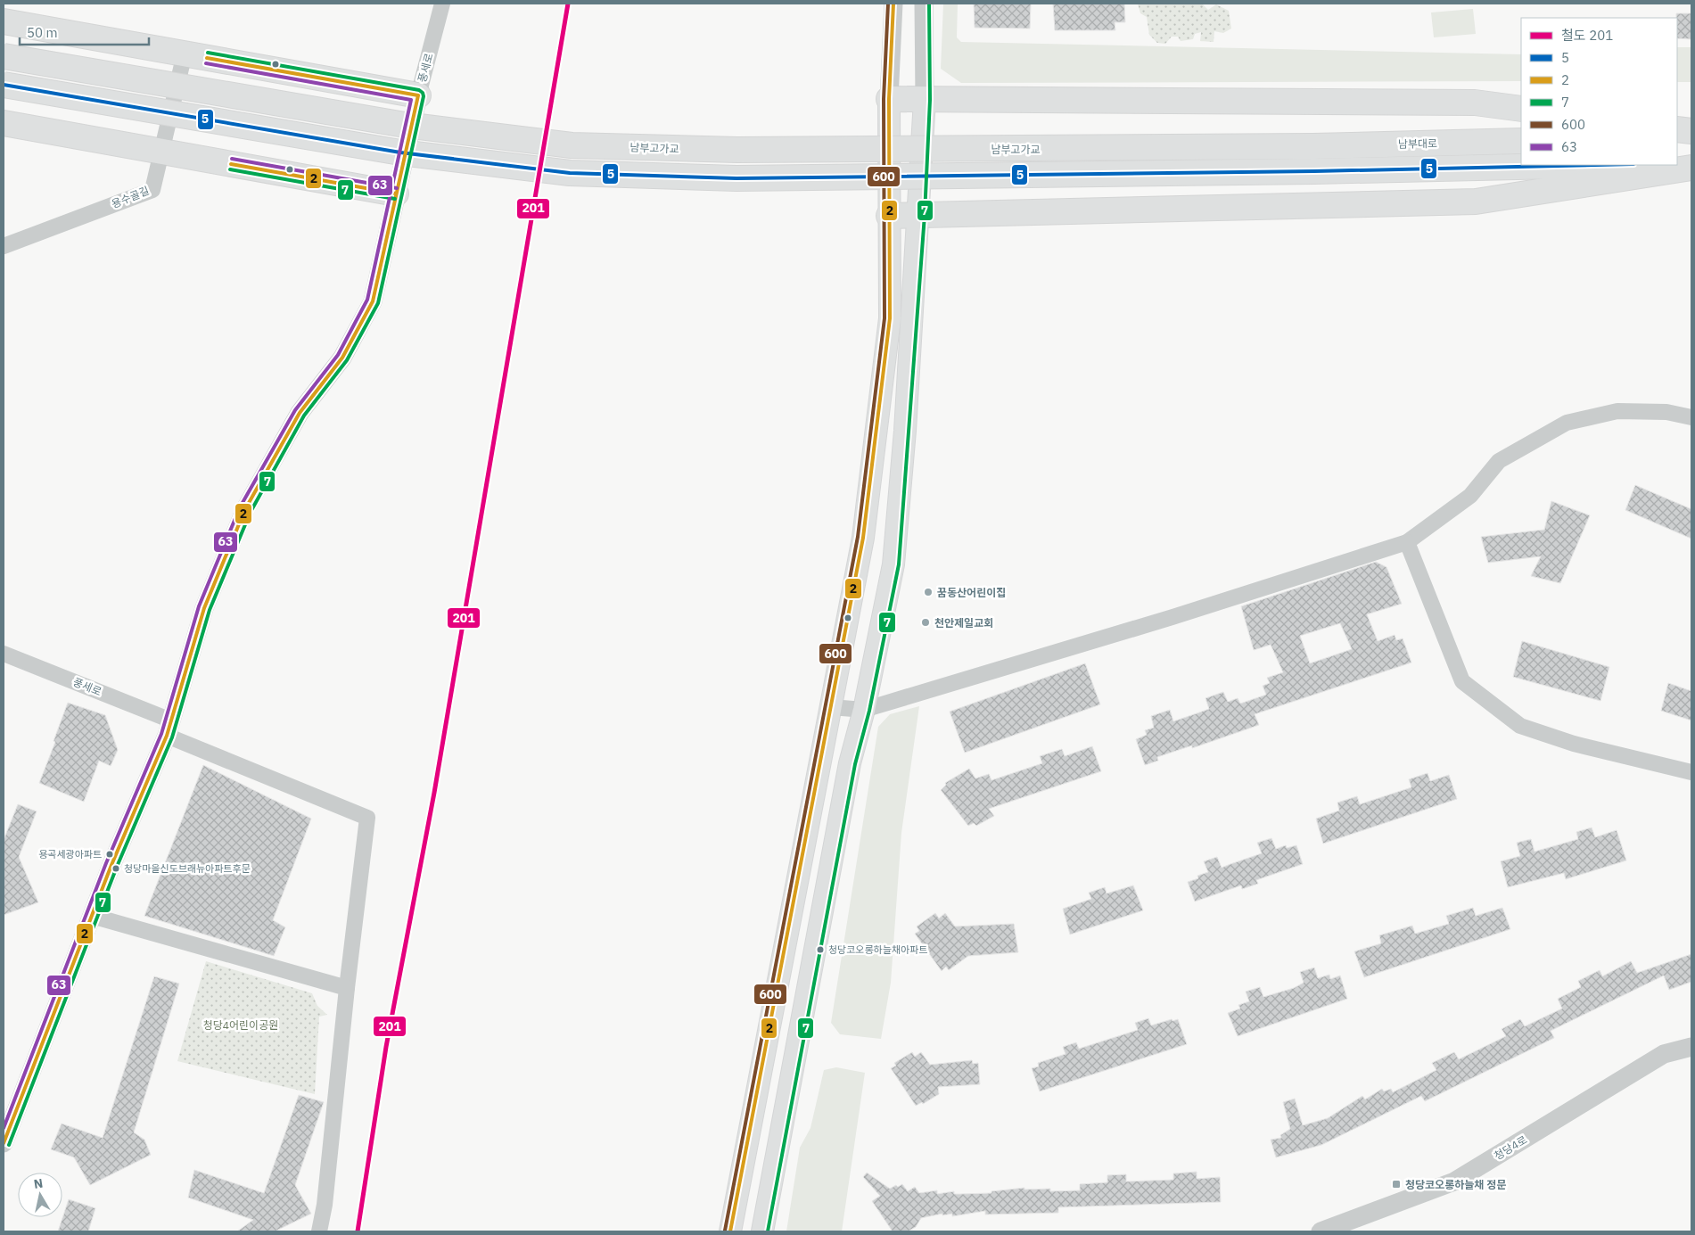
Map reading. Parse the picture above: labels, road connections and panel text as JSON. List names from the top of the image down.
{
  "streets": {
    "highway": ["남부대로", "남부고가교"],
    "street": ["풍세로", "용수골길", "청당4로"]
  },
  "crossings": [
    ["남부대로", "남부고가교"]
  ],
  "parks": ["청당4어린이공원"],
  "places": {
    "other": [
      "꿈동산어린이집",
      "천안제일교회",
      "용곡세광아파트",
      "청당마을신도브래뉴아파트후문",
      "청당코오롱하늘채아파트"
    ],
    "transit": ["청당코오롱하늘채 정문"]
  },
  "lines": [
    "rail line 201",
    "transit line 2",
    "transit line 7",
    "transit line 600",
    "transit line 63",
    "transit line 5"
  ],
  "legend": [
    "철도 201",
    "5",
    "2",
    "7",
    "600",
    "63"
  ],
  "scale_bar": "50 m",
  "north": "top"
}
